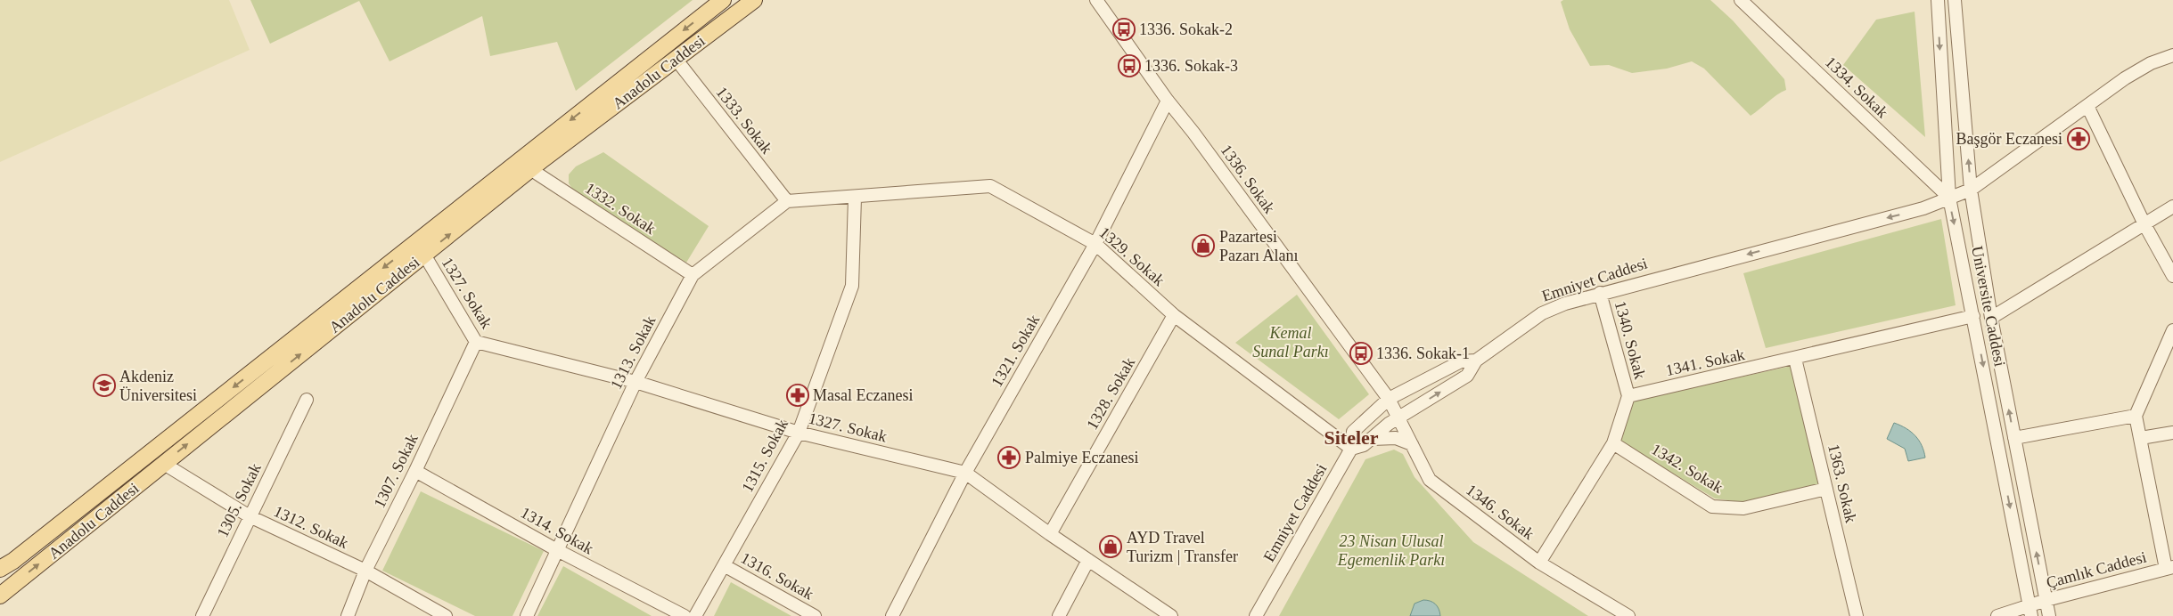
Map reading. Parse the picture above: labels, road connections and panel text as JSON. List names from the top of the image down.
{
  "streets": {
    "main road": ["Anadolu Caddesi"],
    "street": [
      "1334. Sokak",
      "1333. Sokak",
      "1336. Sokak",
      "1332. Sokak",
      "1329. Sokak",
      "Emniyet Caddesi",
      "1327. Sokak",
      "Universite Caddesi",
      "1340. Sokak",
      "1321. Sokak",
      "1313. Sokak",
      "1341. Sokak",
      "1328. Sokak",
      "1315. Sokak",
      "1342. Sokak",
      "1307. Sokak",
      "1363. Sokak",
      "1305. Sokak",
      "1346. Sokak",
      "1312. Sokak",
      "1314. Sokak",
      "Çamlık Caddesi",
      "1316. Sokak"
    ]
  },
  "crossings": [
    ["Anadolu Caddesi", "1333. Sokak"],
    ["Anadolu Caddesi", "1332. Sokak"],
    ["Anadolu Caddesi", "1327. Sokak"],
    ["Anadolu Caddesi", "1312. Sokak"],
    ["1334. Sokak", "Emniyet Caddesi"],
    ["1334. Sokak", "Universite Caddesi"],
    ["1333. Sokak", "1313. Sokak"],
    ["1336. Sokak", "Emniyet Caddesi"],
    ["1336. Sokak", "1321. Sokak"],
    ["1336. Sokak", "1346. Sokak"],
    ["1332. Sokak", "1313. Sokak"],
    ["1329. Sokak", "Emniyet Caddesi"],
    ["1329. Sokak", "1321. Sokak"],
    ["1329. Sokak", "1328. Sokak"],
    ["1329. Sokak", "1315. Sokak"],
    ["Emniyet Caddesi", "Universite Caddesi"],
    ["Emniyet Caddesi", "1340. Sokak"],
    ["Emniyet Caddesi", "1346. Sokak"],
    ["1327. Sokak", "1321. Sokak"],
    ["1327. Sokak", "1313. Sokak"],
    ["1327. Sokak", "1328. Sokak"],
    ["1327. Sokak", "1315. Sokak"],
    ["1327. Sokak", "1307. Sokak"],
    ["Universite Caddesi", "1341. Sokak"],
    ["Universite Caddesi", "Çamlık Caddesi"],
    ["1340. Sokak", "1341. Sokak"],
    ["1313. Sokak", "1314. Sokak"],
    ["1341. Sokak", "1363. Sokak"],
    ["1315. Sokak", "1316. Sokak"],
    ["1342. Sokak", "1363. Sokak"],
    ["1307. Sokak", "1312. Sokak"],
    ["1307. Sokak", "1314. Sokak"],
    ["1305. Sokak", "1312. Sokak"]
  ],
  "districts": ["Siteler"],
  "parks": ["Kemal Sunal Parkı", "23 Nisan Ulusal Egemenlik Parkı"],
  "places": {
    "bus stop": ["1336. Sokak-2", "1336. Sokak-3", "1336. Sokak-1"],
    "pharmacy": ["Başgör Eczanesi", "Masal Eczanesi", "Palmiye Eczanesi"],
    "shop": ["Pazartesi Pazarı Alanı", "AYD Travel Turizm | Transfer"],
    "school or university": ["Akdeniz Üniversitesi"]
  }
}
